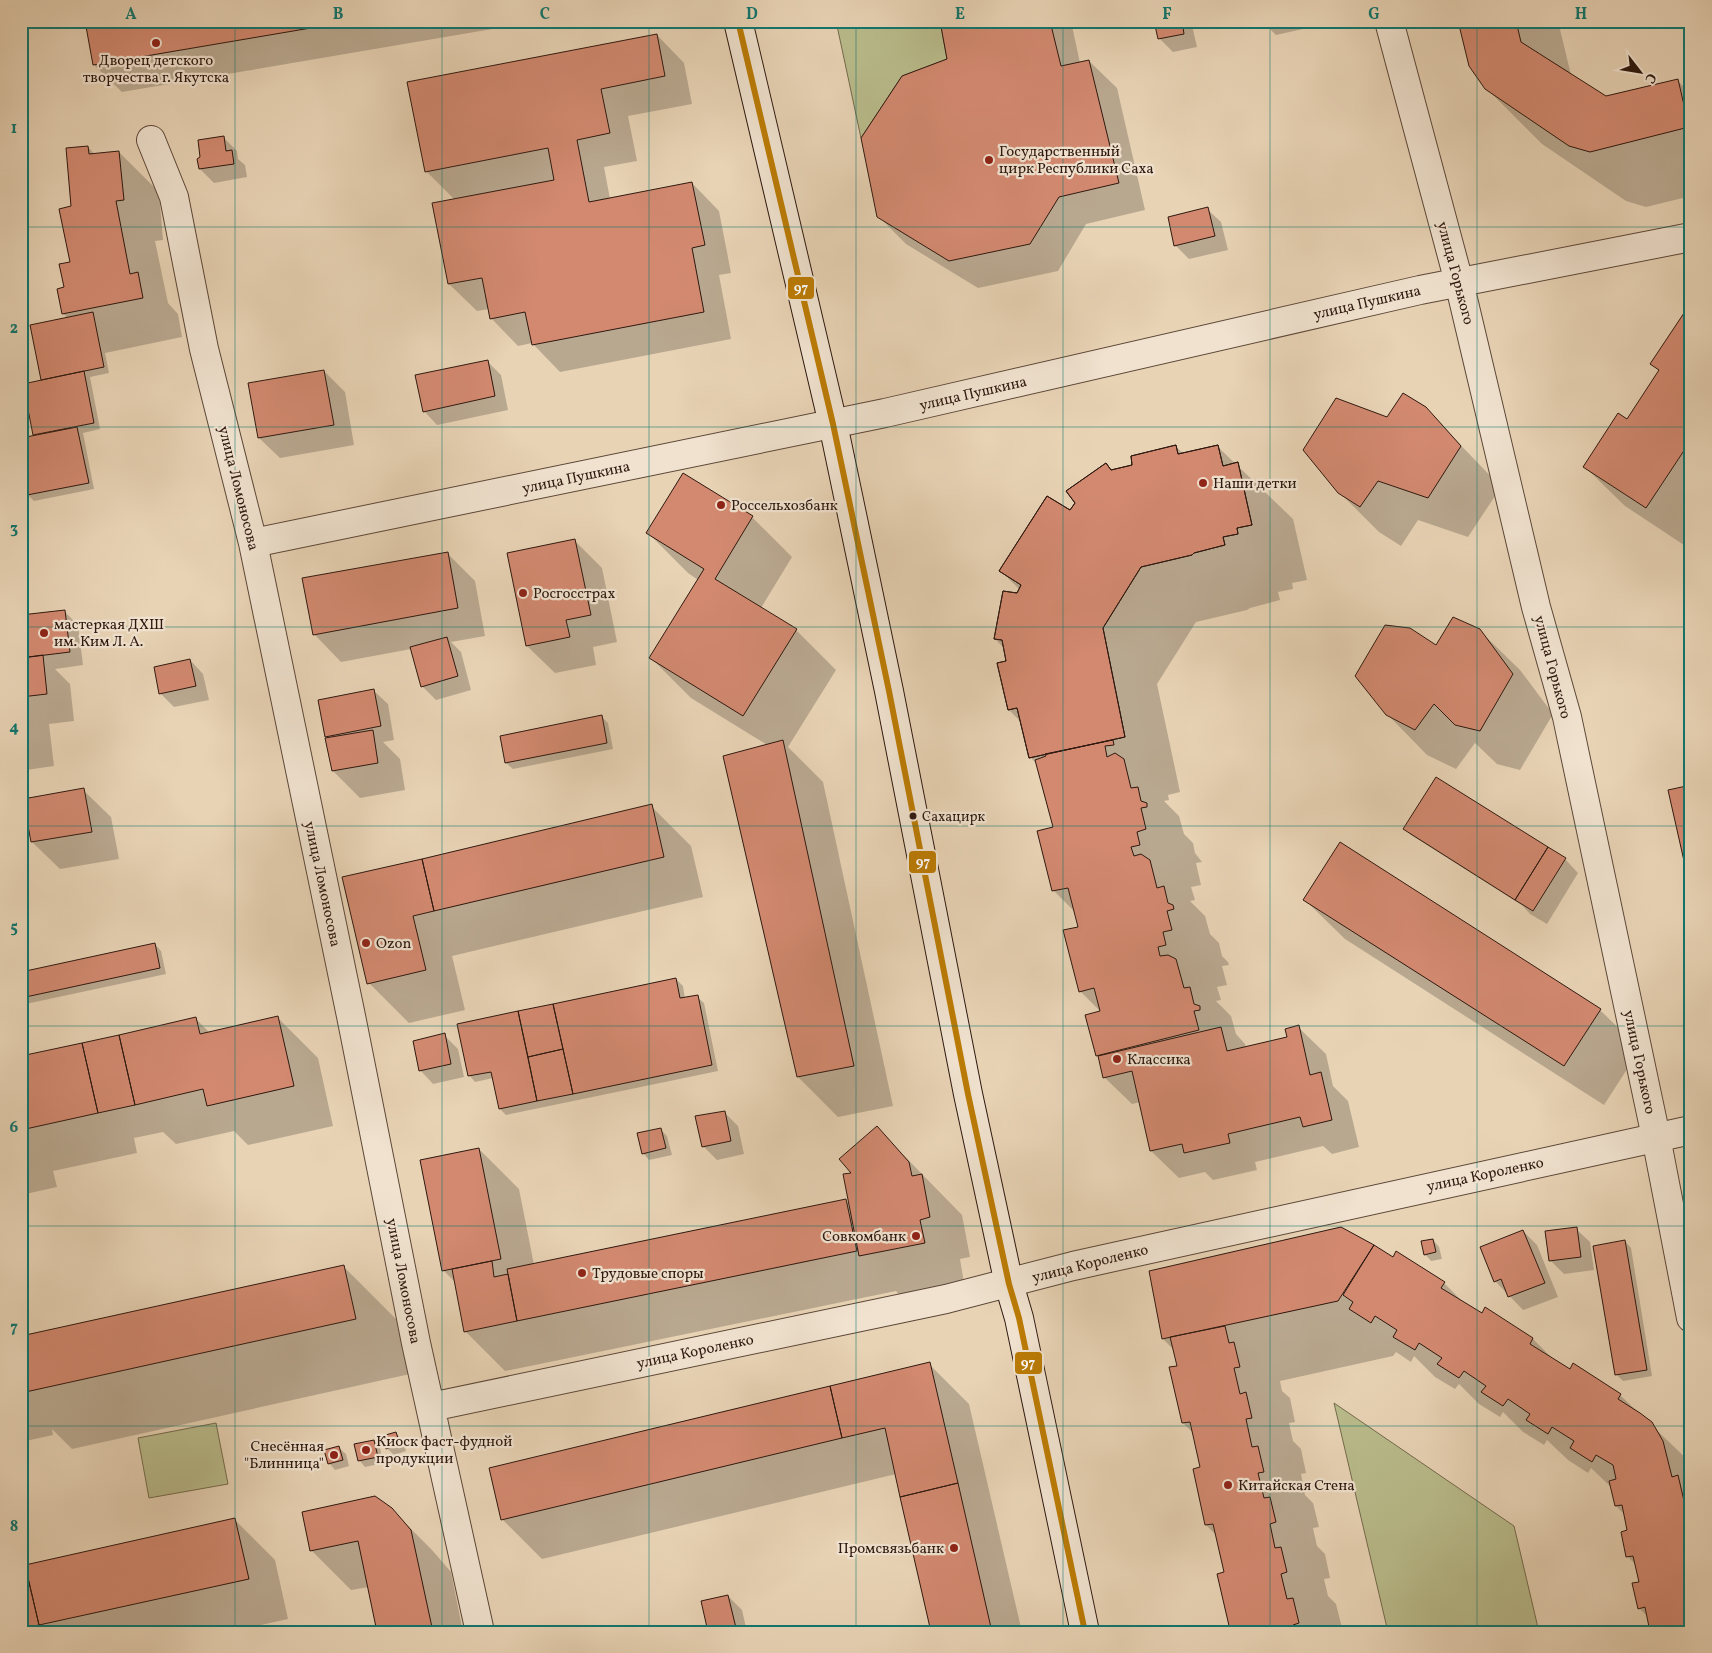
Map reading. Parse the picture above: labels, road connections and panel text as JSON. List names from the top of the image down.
{
  "streets": {
    "street": [
      "улица Горького",
      "улица Пушкина",
      "улица Ломоносова",
      "улица Короленко"
    ]
  },
  "crossings": [
    ["улица Горького", "улица Пушкина"],
    ["улица Горького", "улица Короленко"],
    ["улица Пушкина", "улица Ломоносова"],
    ["улица Ломоносова", "улица Короленко"]
  ],
  "places": [
    "Дворец детского творчества г. Якутска",
    "Государственный цирк Республики Саха",
    "Наши детки",
    "Россельхозбанк",
    "Росгосстрах",
    "мастеркая ДХШ им. Ким Л. А.",
    "Сахацирк",
    "Ozon",
    "Классика",
    "Совкомбанк",
    "Трудовые споры",
    "Киоск фаст-фудной продукции",
    "Снесённая \"Блинница\"",
    "Китайская Стена",
    "Промсвязьбанк"
  ],
  "lines": ["transit line 97"],
  "north": "bottom right",
  "grid": {
    "columns": [
      "A",
      "B",
      "C",
      "D",
      "E",
      "F",
      "G",
      "H"
    ],
    "rows": [
      "1",
      "2",
      "3",
      "4",
      "5",
      "6",
      "7",
      "8"
    ]
  }
}
